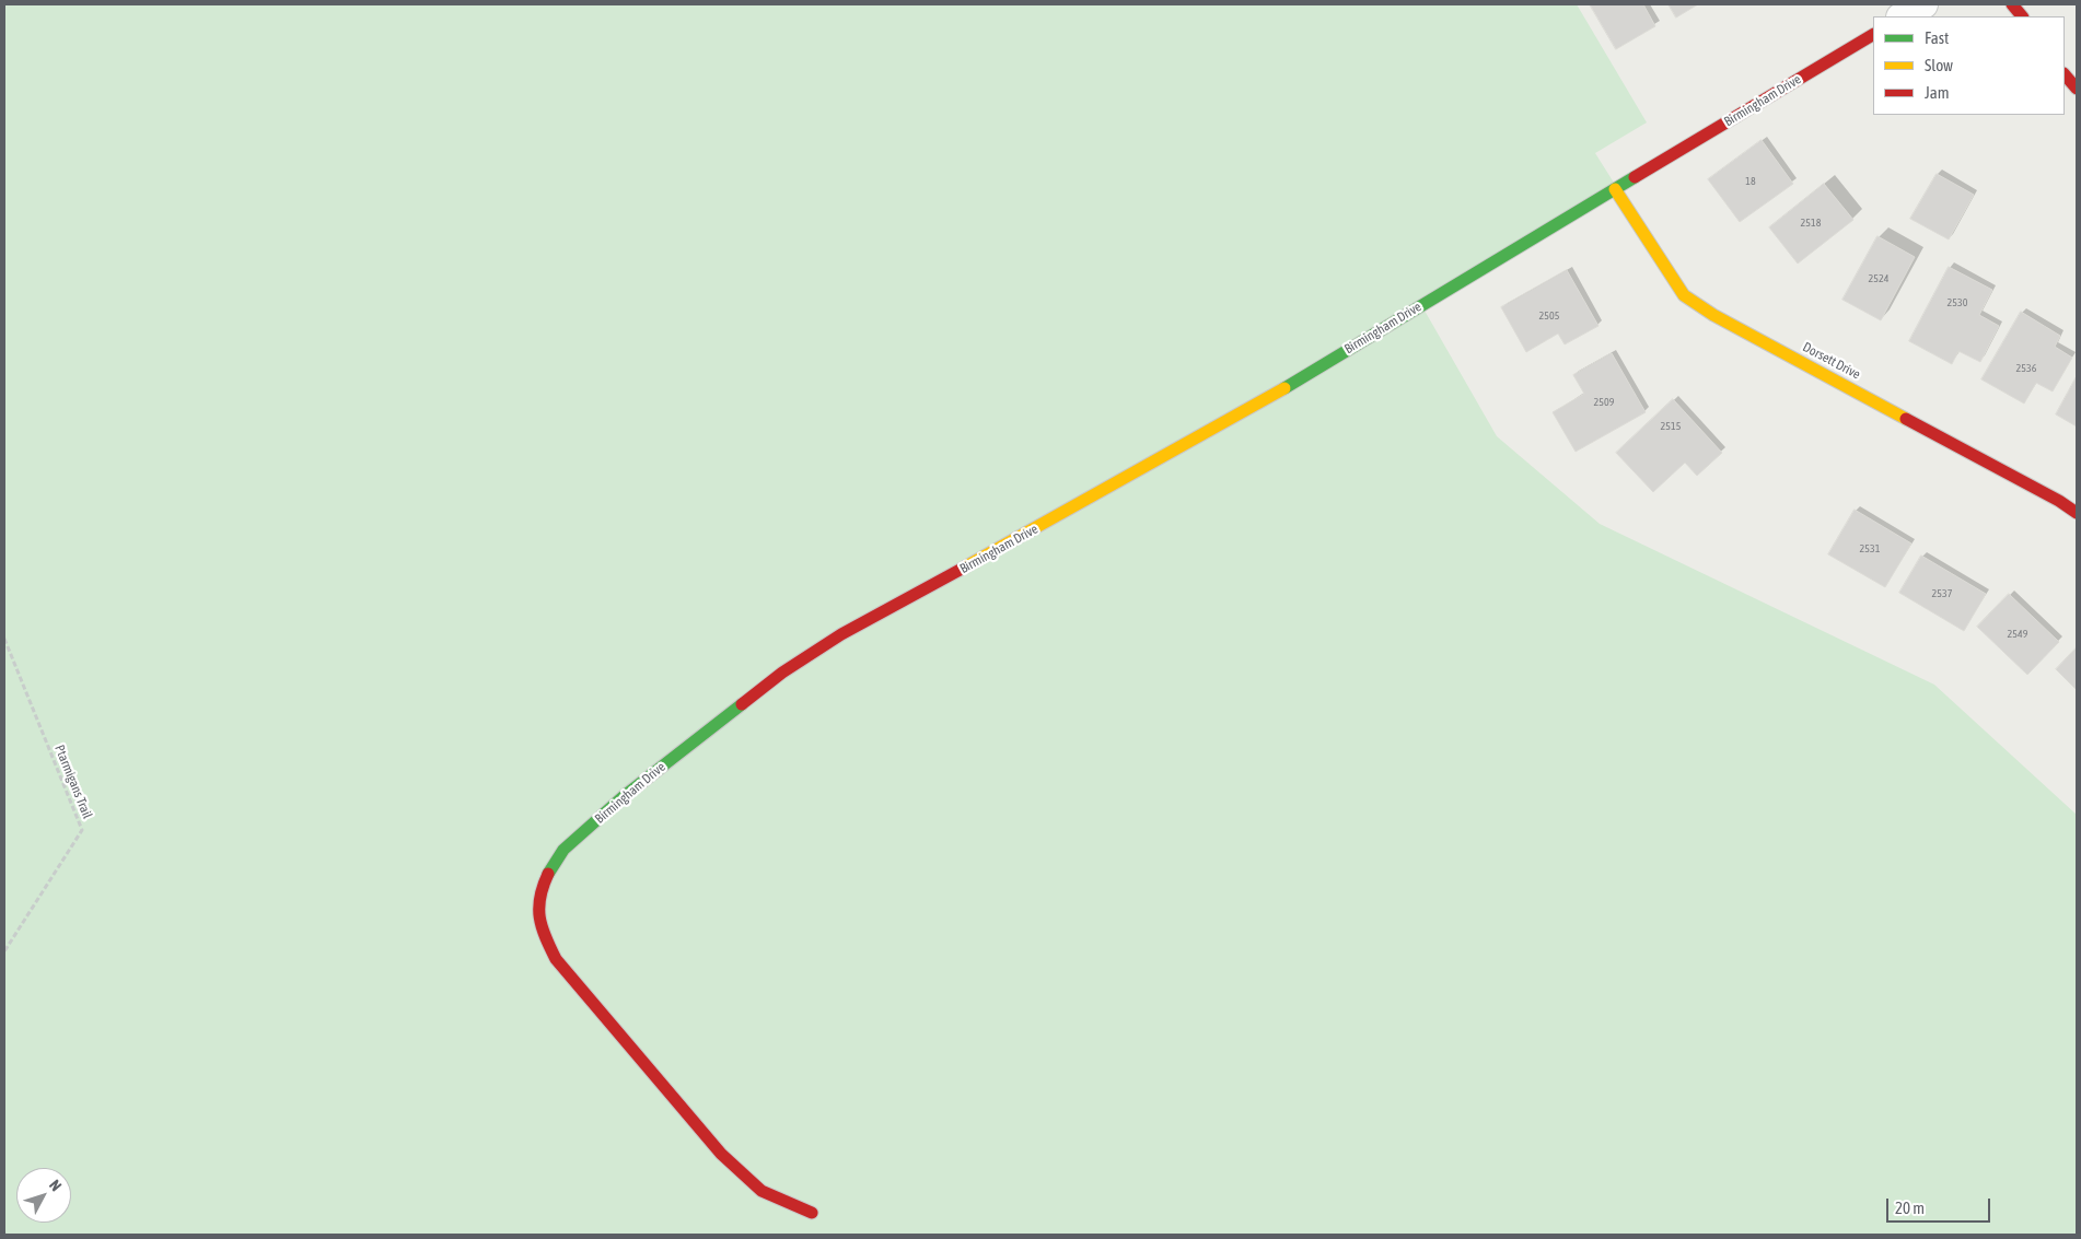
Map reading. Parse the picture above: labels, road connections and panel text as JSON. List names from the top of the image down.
{
  "streets": {
    "street": ["Birmingham Drive", "Dorsett Drive"],
    "path": ["Ptarmigans Trail"]
  },
  "crossings": [
    ["Birmingham Drive", "Dorsett Drive"]
  ],
  "house_numbers": [
    "18",
    "2518",
    "2524",
    "2530",
    "2505",
    "2536",
    "2509",
    "2515",
    "2531",
    "2537",
    "2549"
  ],
  "legend": ["Fast", "Slow", "Jam"],
  "scale_bar": "20 m",
  "north": "top right"
}
